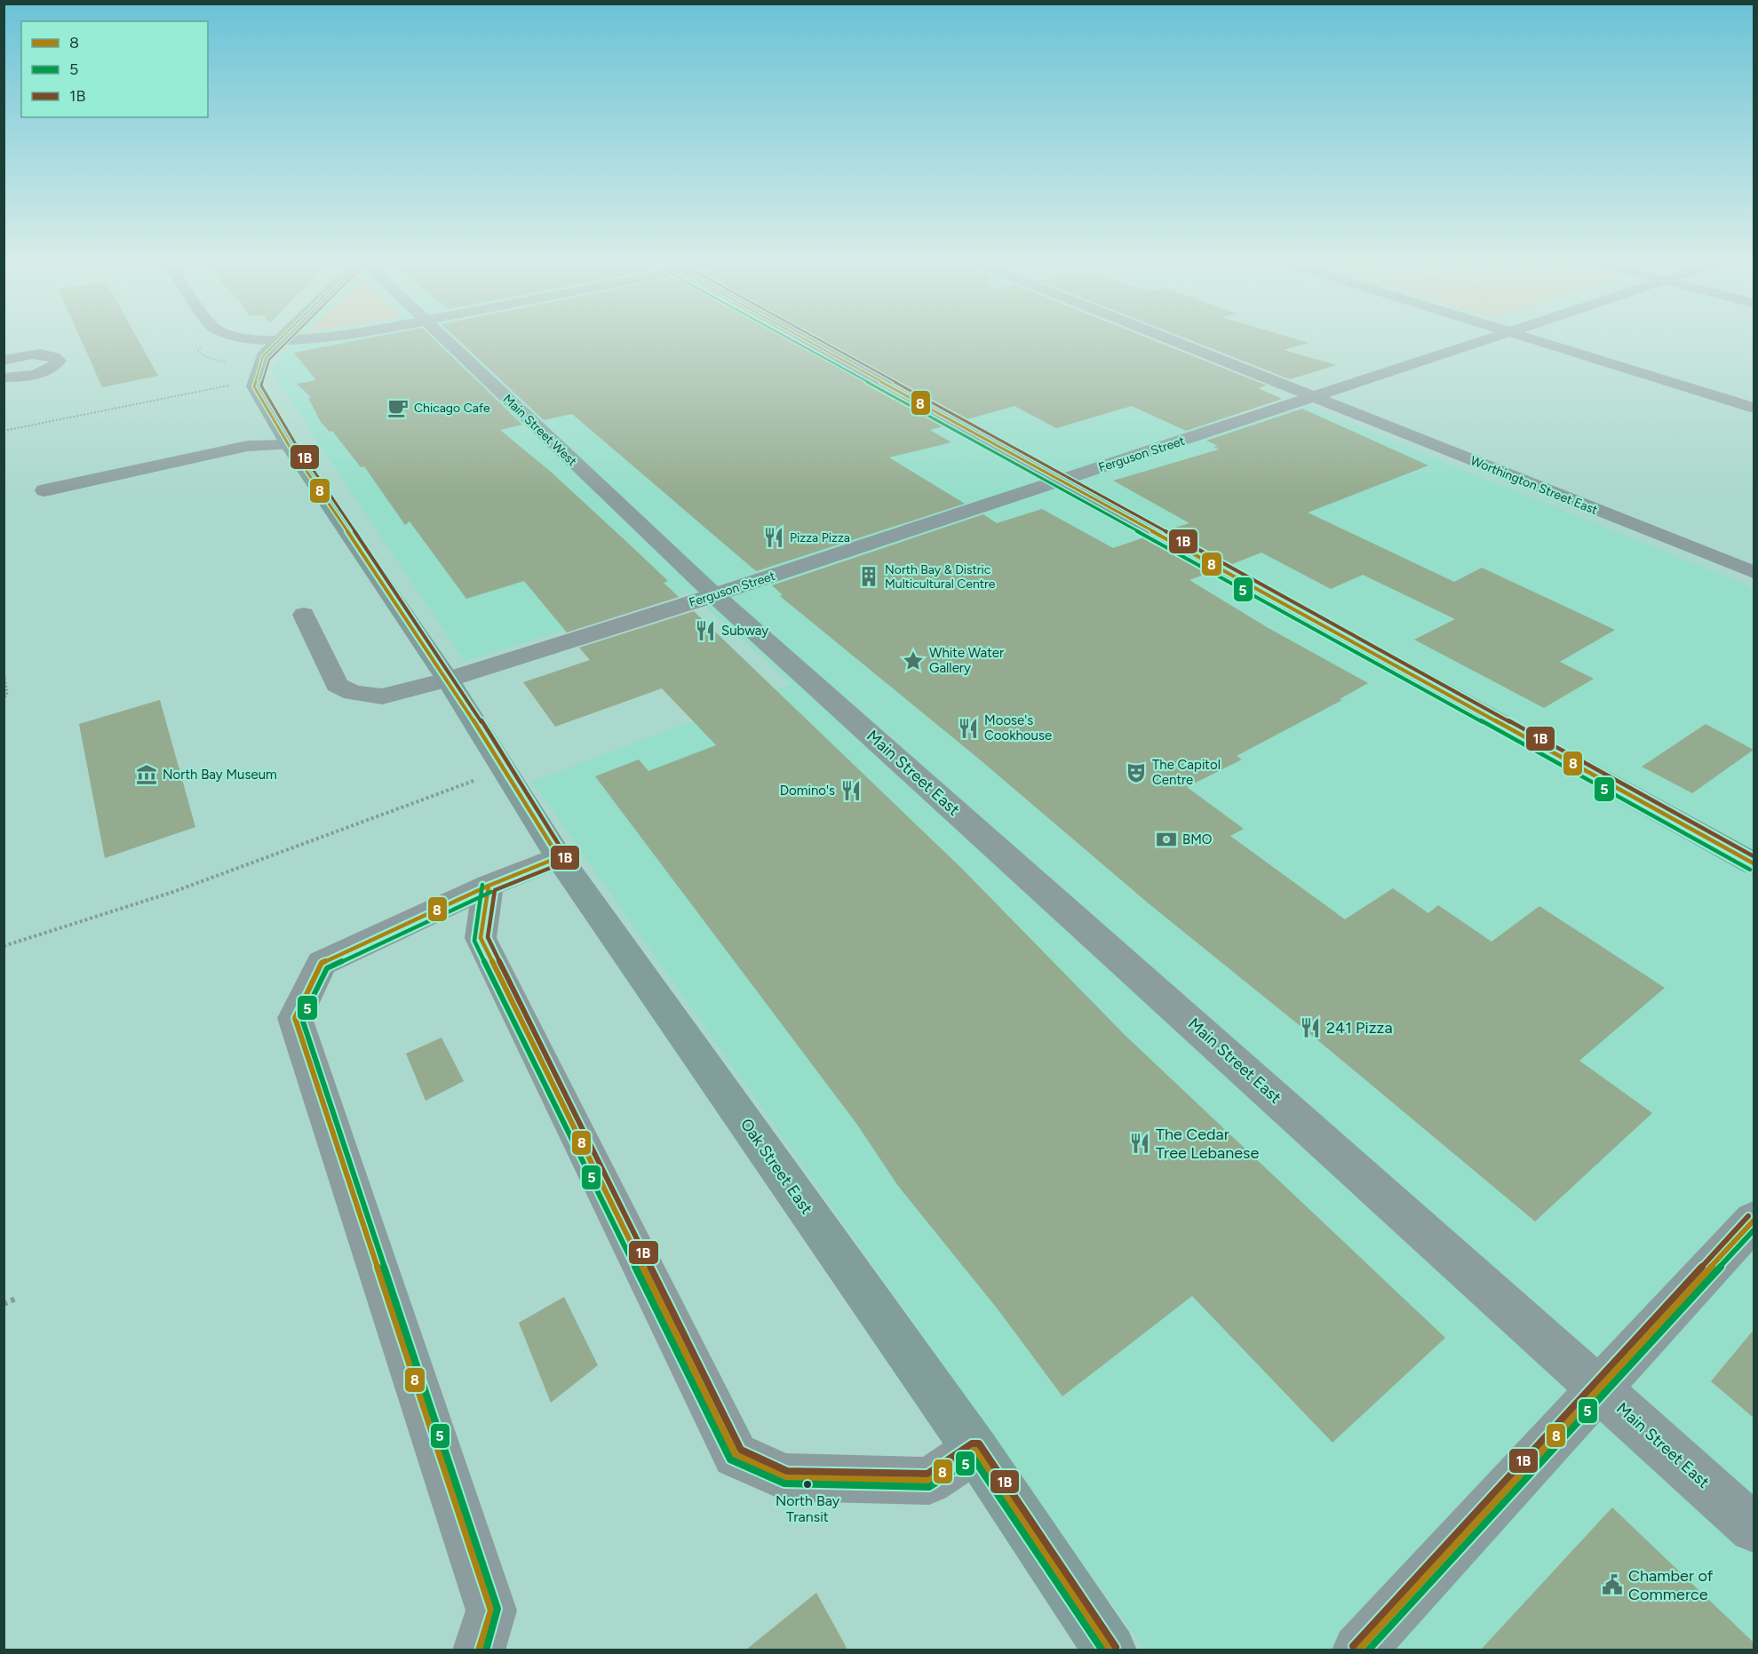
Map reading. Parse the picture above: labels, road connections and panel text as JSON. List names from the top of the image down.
{
  "streets": {
    "main road": ["Oak Street East"],
    "street": [
      "Main Street West",
      "Ferguson Street",
      "Worthington Street East",
      "Main Street East"
    ]
  },
  "crossings": [
    ["Main Street West", "Ferguson Street"],
    ["Main Street West", "Main Street East"],
    ["Ferguson Street", "Worthington Street East"],
    ["Ferguson Street", "Main Street East"],
    ["Ferguson Street", "Oak Street East"]
  ],
  "places": {
    "cafe": ["Chicago Cafe"],
    "restaurant": [
      "Pizza Pizza",
      "Subway",
      "Moose's Cookhouse",
      "Domino's",
      "241 Pizza",
      "The Cedar Tree Lebanese"
    ],
    "building": ["North Bay & Distric Multicultural Centre"],
    "place": ["White Water Gallery"],
    "theatre": ["The Capitol Centre"],
    "museum": ["North Bay Museum"],
    "bank": ["BMO"],
    "other": ["North Bay Transit"],
    "public building": ["Chamber of Commerce"]
  },
  "lines": ["transit line 8", "transit line 5", "transit line 1B"],
  "legend": ["8", "5", "1B"]
}
